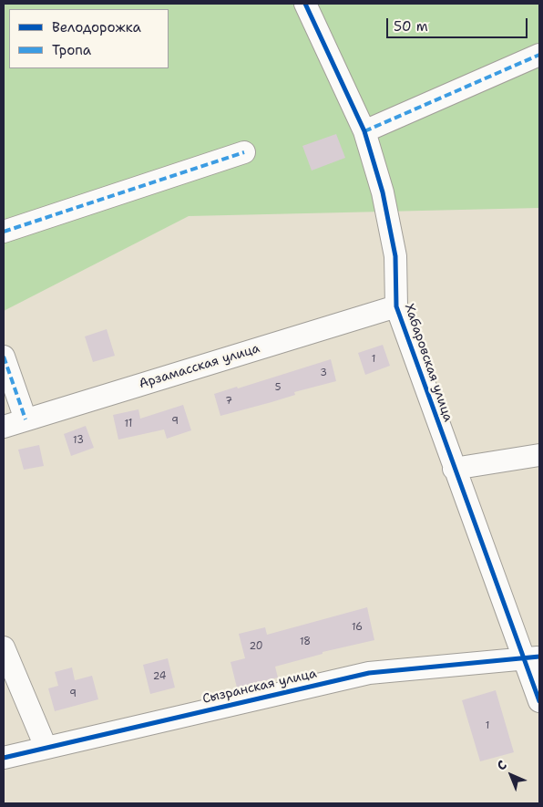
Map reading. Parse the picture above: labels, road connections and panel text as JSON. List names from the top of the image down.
{
  "streets": {
    "street": ["Хабаровская улица", "Арзамасская улица", "Сызранская улица"]
  },
  "crossings": [
    ["Хабаровская улица", "Арзамасская улица"],
    ["Хабаровская улица", "Сызранская улица"]
  ],
  "house_numbers": [
    "1",
    "3",
    "5",
    "7",
    "9",
    "11",
    "13",
    "16",
    "18",
    "20",
    "24",
    "9",
    "1"
  ],
  "legend": ["Велодорожка", "Тропа"],
  "scale_bar": "50 m",
  "north": "top left"
}
